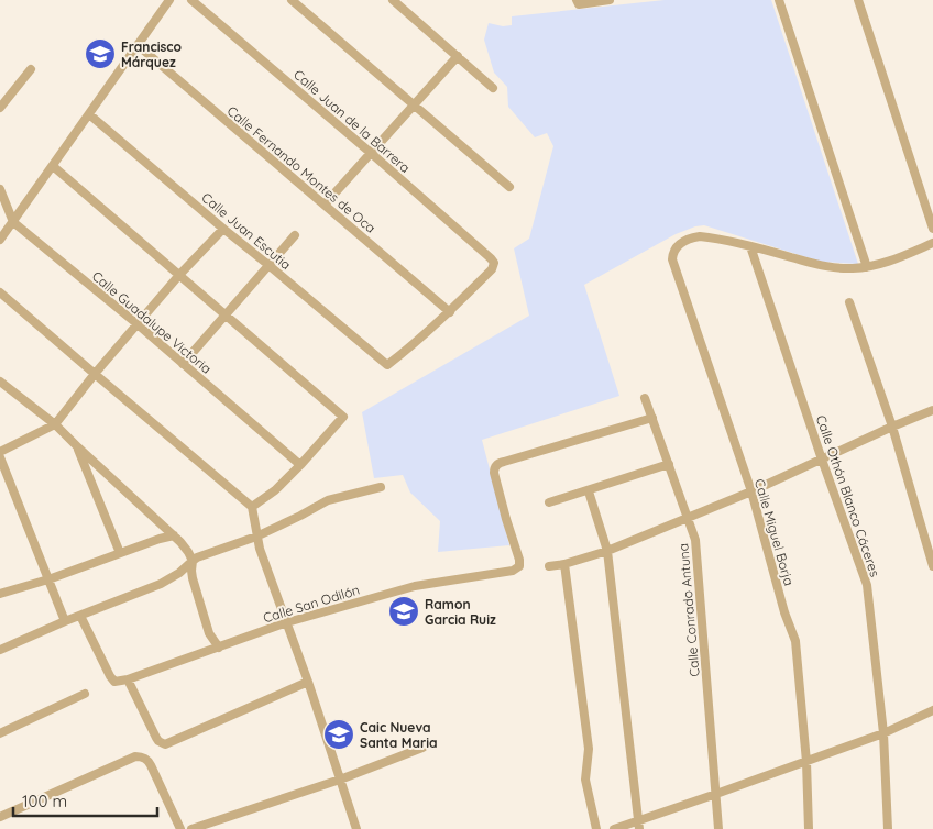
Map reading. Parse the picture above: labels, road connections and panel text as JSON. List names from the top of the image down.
{
  "streets": {
    "street": [
      "Calle Juan de la Barrera",
      "Calle Fernando Montes de Oca",
      "Calle Juan Escutia",
      "Calle Guadalupe Victoria",
      "Calle Othón Blanco Cáceres",
      "Calle Miguel Borja",
      "Calle San Odilón",
      "Calle Conrado Antuna"
    ]
  },
  "crossings": [
    ["Calle Juan de la Barrera", "Calle Fernando Montes de Oca"],
    ["Calle Juan de la Barrera", "Calle Juan Escutia"],
    ["Calle Fernando Montes de Oca", "Calle Juan Escutia"],
    ["Calle Othón Blanco Cáceres", "Calle Miguel Borja"],
    ["Calle San Odilón", "Calle Conrado Antuna"]
  ],
  "places": {
    "school or university": ["Francisco Márquez", "Ramon Garcia Ruiz", "Caic Nueva Santa Maria"]
  },
  "scale_bar": "100 m"
}
